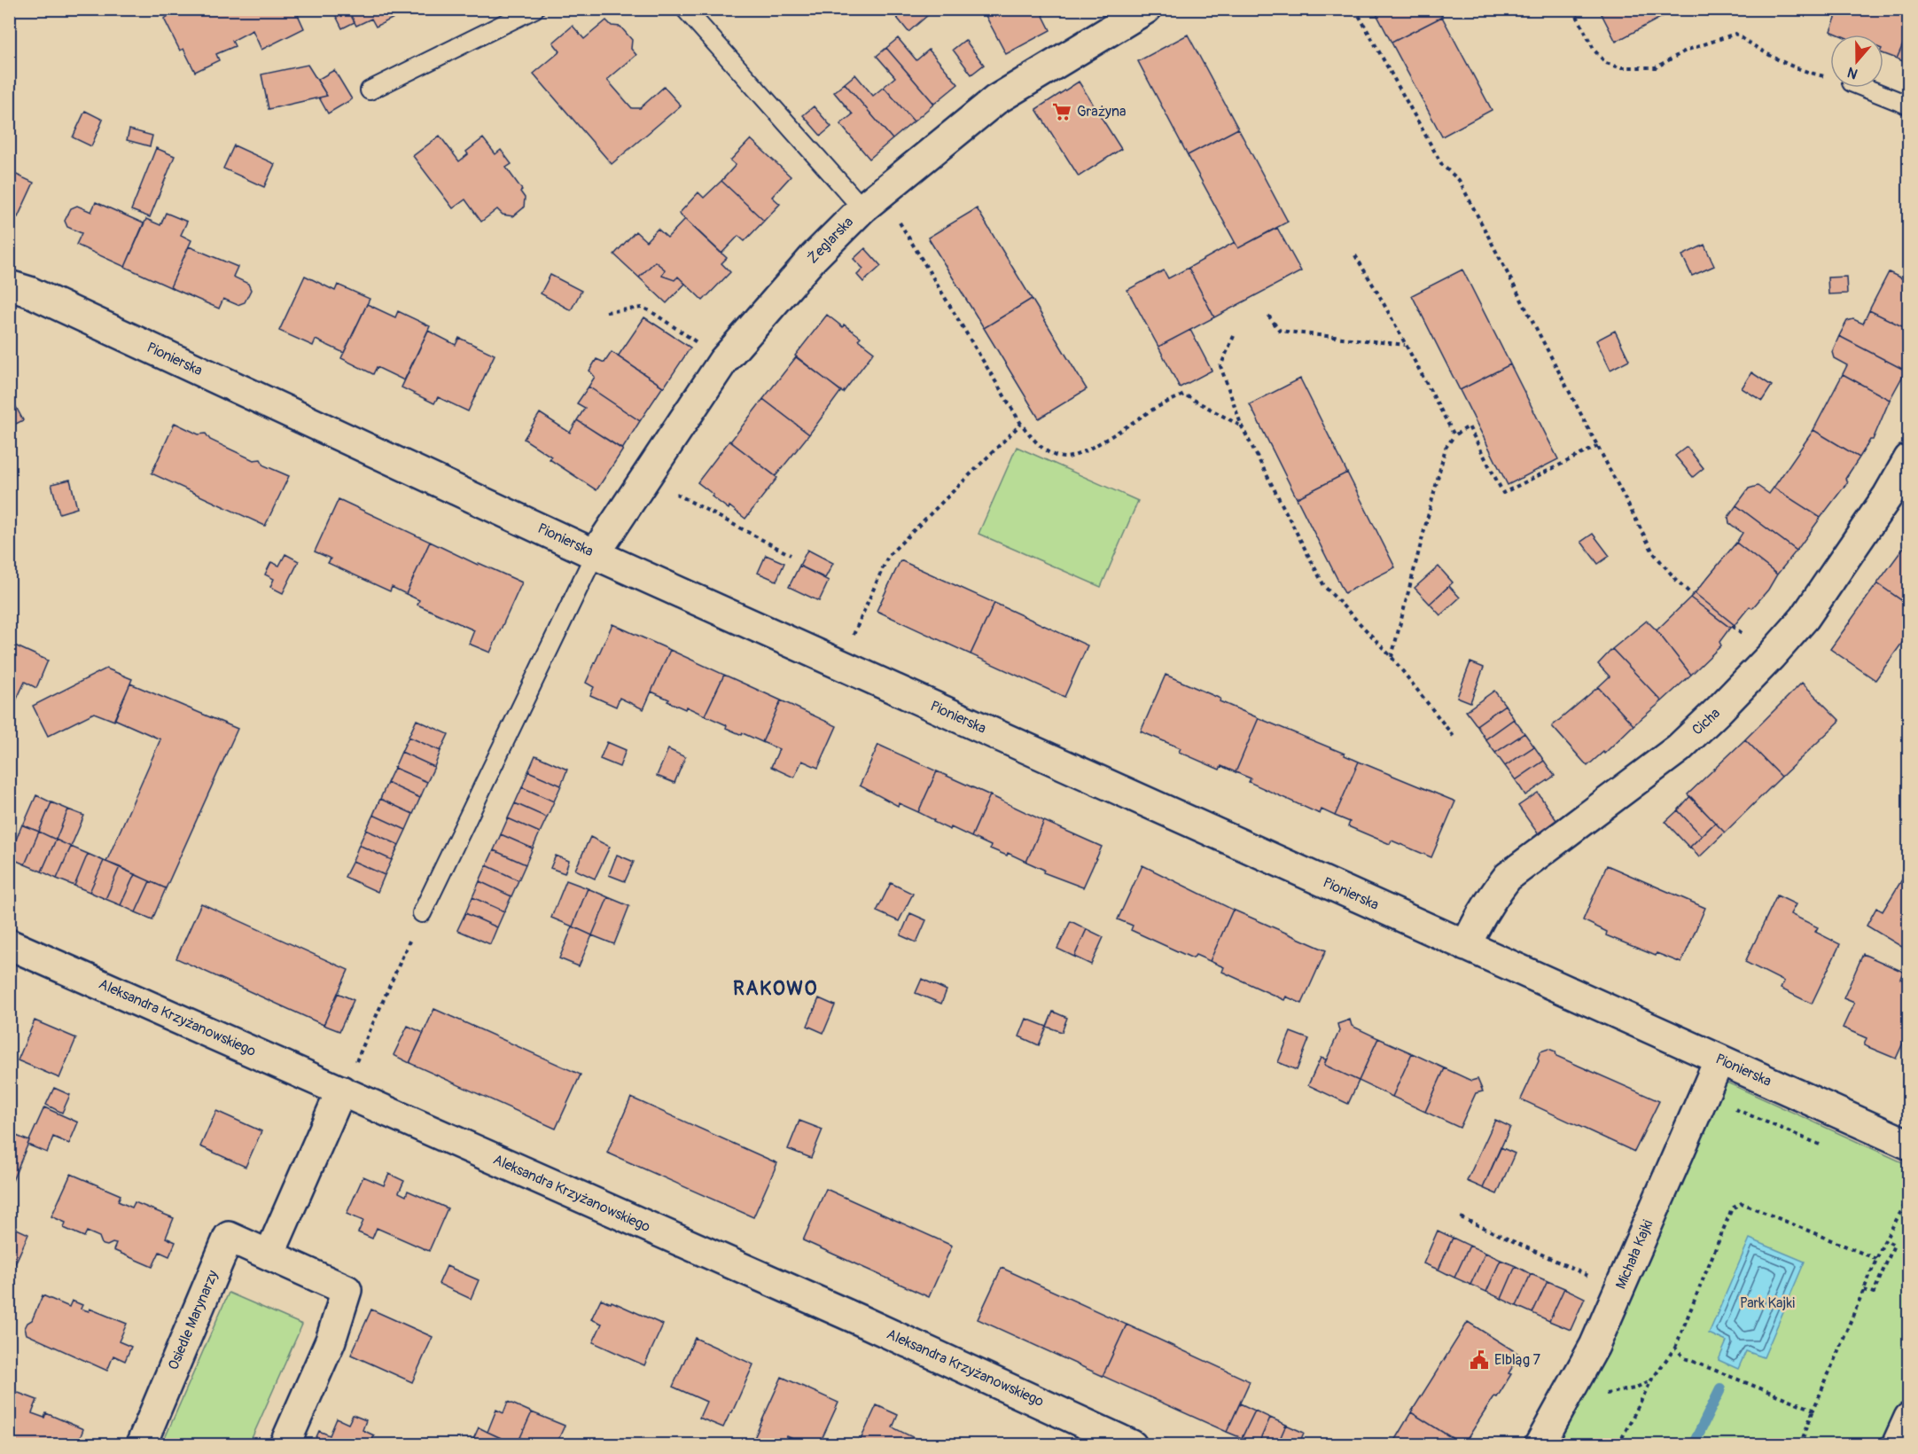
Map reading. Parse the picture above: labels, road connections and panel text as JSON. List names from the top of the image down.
{
  "streets": {
    "street": [
      "Żeglarska",
      "Pionierska",
      "Cicha",
      "Aleksandra Krzyżanowskiego",
      "Michała Kajki",
      "Osiedle Marynarzy"
    ]
  },
  "crossings": [
    ["Żeglarska", "Pionierska"],
    ["Pionierska", "Cicha"],
    ["Pionierska", "Michała Kajki"]
  ],
  "districts": ["RAKOWO"],
  "parks": ["Park Kajki"],
  "places": {
    "supermarket": ["Grażyna"],
    "public building": ["Elbląg 7"]
  },
  "north": "bottom"
}
